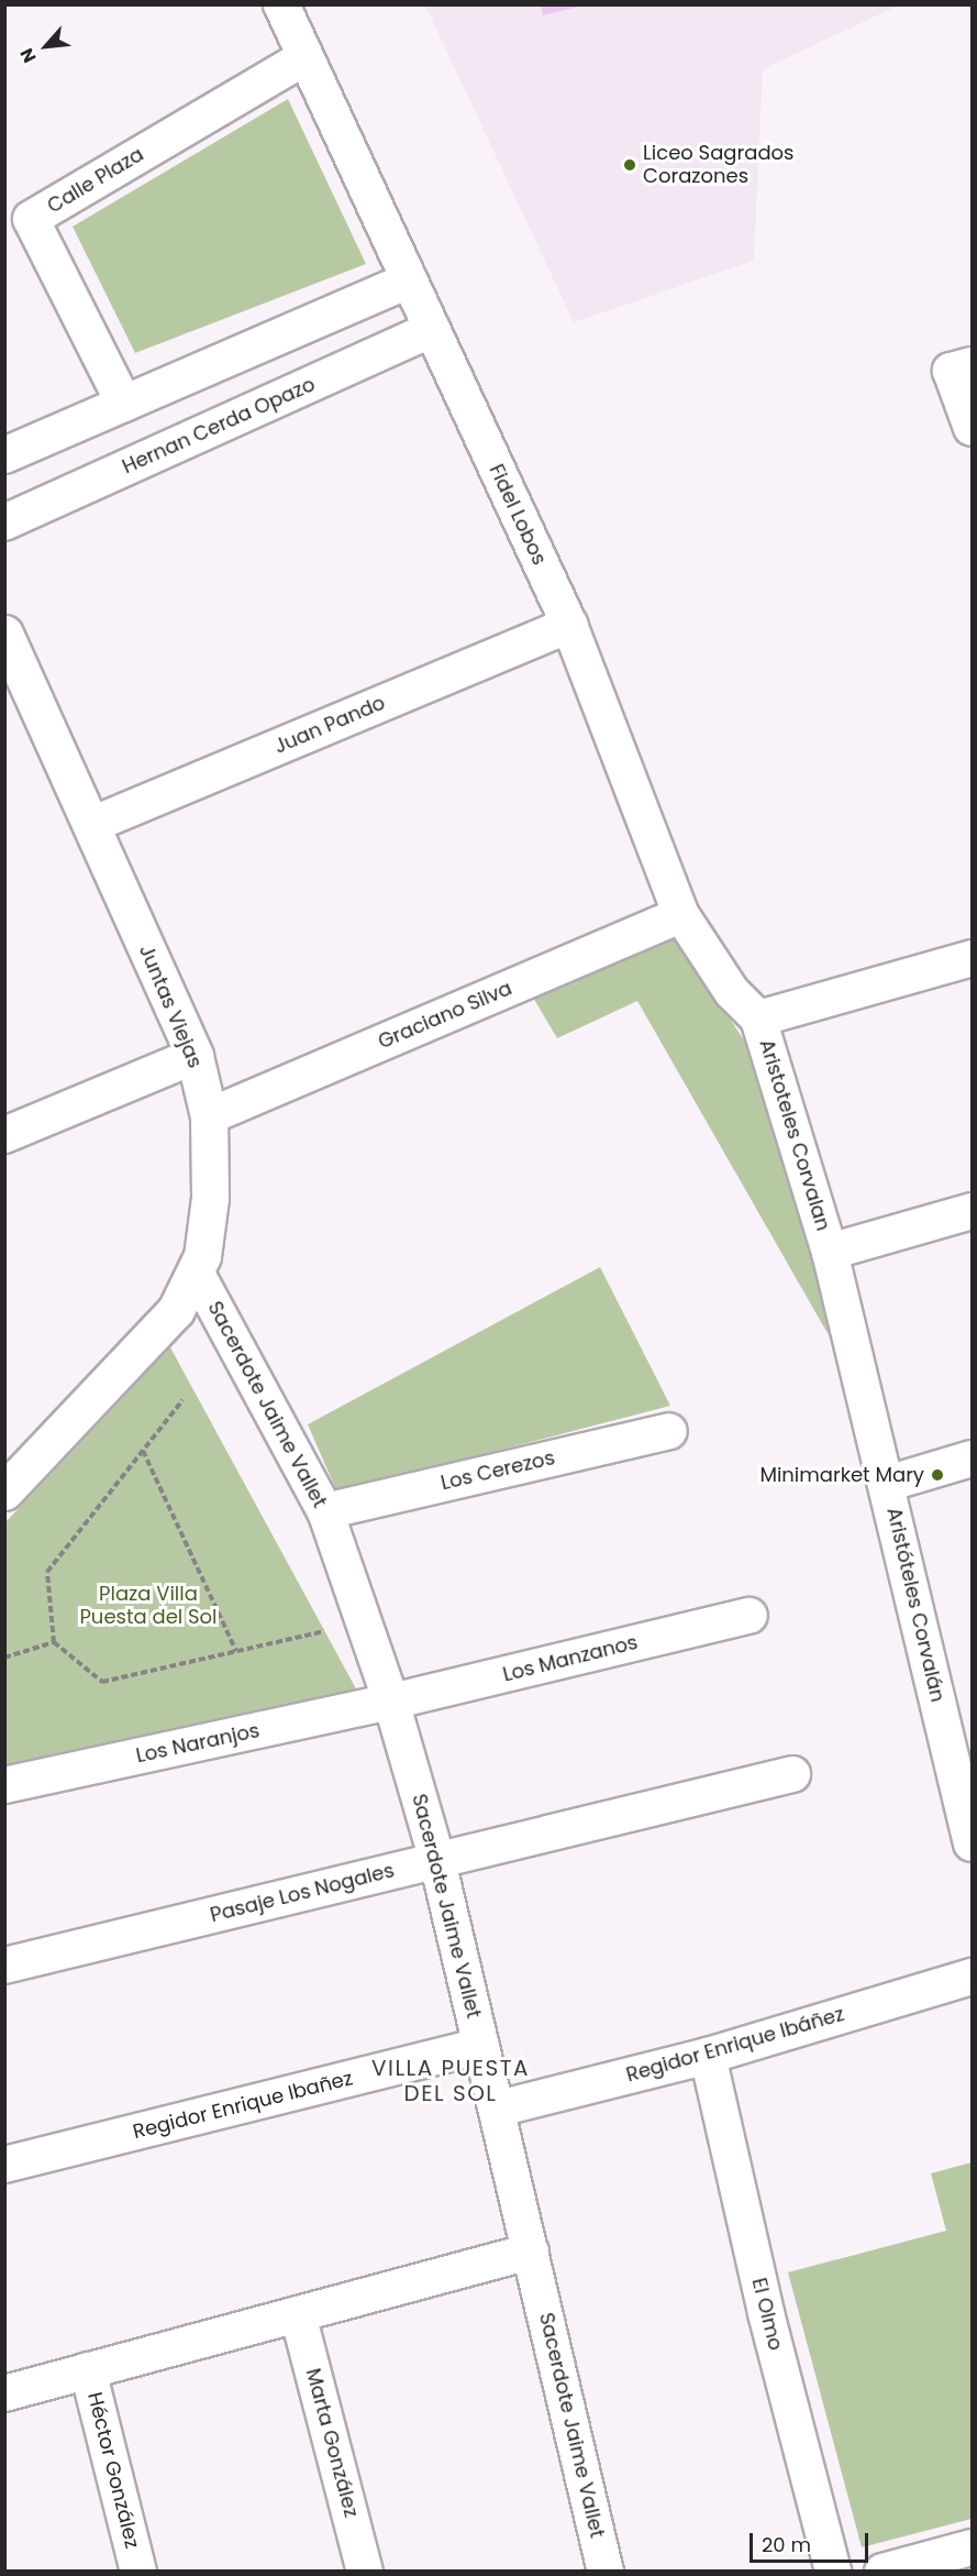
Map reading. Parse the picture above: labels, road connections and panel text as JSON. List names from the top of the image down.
{
  "streets": {
    "street": [
      "Calle Plaza",
      "Hernan Cerda Opazo",
      "Fidel Lobos",
      "Juan Pando",
      "Juntas Viejas",
      "Graciano Silva",
      "Aristoteles Corvalan",
      "Sacerdote Jaime Vallet",
      "Los Cerezos",
      "Aristóteles Corvalán",
      "Los Manzanos",
      "Los Naranjos",
      "Pasaje Los Nogales",
      "Regidor Enrique Ibáñez",
      "Regidor Enrique Ibañez",
      "El Olmo",
      "Marta González",
      "Héctor González"
    ]
  },
  "crossings": [
    ["Calle Plaza", "Fidel Lobos"],
    ["Hernan Cerda Opazo", "Fidel Lobos"],
    ["Fidel Lobos", "Juan Pando"],
    ["Fidel Lobos", "Graciano Silva"],
    ["Fidel Lobos", "Aristoteles Corvalan"],
    ["Juan Pando", "Juntas Viejas"],
    ["Juntas Viejas", "Graciano Silva"],
    ["Juntas Viejas", "Sacerdote Jaime Vallet"],
    ["Aristoteles Corvalan", "Aristóteles Corvalán"],
    ["Sacerdote Jaime Vallet", "Los Cerezos"],
    ["Sacerdote Jaime Vallet", "Los Manzanos"],
    ["Sacerdote Jaime Vallet", "Los Naranjos"],
    ["Sacerdote Jaime Vallet", "Pasaje Los Nogales"],
    ["Sacerdote Jaime Vallet", "Regidor Enrique Ibáñez"],
    ["Sacerdote Jaime Vallet", "Regidor Enrique Ibañez"],
    ["Los Manzanos", "Los Naranjos"],
    ["Regidor Enrique Ibáñez", "El Olmo"]
  ],
  "districts": ["VILLA PUESTA DEL SOL"],
  "parks": ["Plaza Villa Puesta del Sol"],
  "places": ["Liceo Sagrados Corazones", "Minimarket Mary"],
  "scale_bar": "20 m",
  "north": "bottom left"
}
